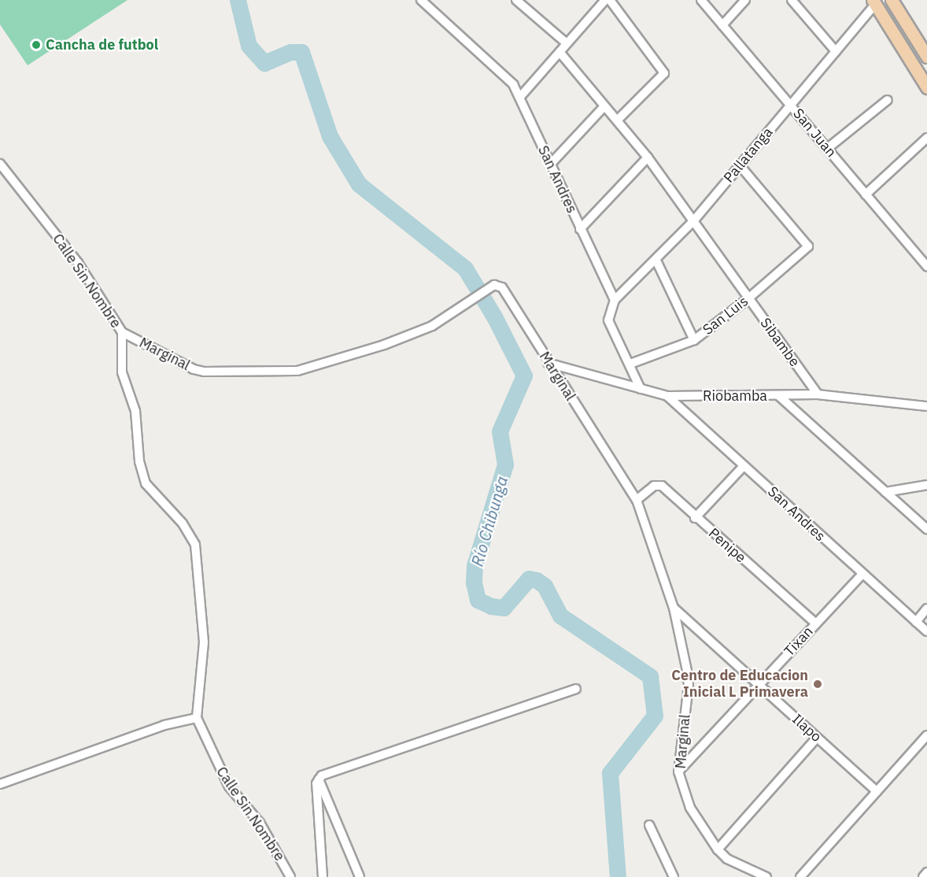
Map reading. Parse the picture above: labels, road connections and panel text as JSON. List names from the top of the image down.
{
  "streets": {
    "street": [
      "San Juan",
      "Pallatanga",
      "San Andres",
      "Calle Sin Nombre",
      "San Luis",
      "Sibambe",
      "Marginal",
      "Riobamba",
      "Penipe",
      "Tixan",
      "Ilapo"
    ]
  },
  "crossings": [
    ["San Juan", "Pallatanga"],
    ["Pallatanga", "San Andres"],
    ["Pallatanga", "San Luis"],
    ["Pallatanga", "Sibambe"],
    ["San Andres", "Riobamba"],
    ["San Andres", "Tixan"],
    ["Calle Sin Nombre", "Marginal"],
    ["San Luis", "Sibambe"],
    ["Sibambe", "Riobamba"],
    ["Marginal", "Riobamba"],
    ["Marginal", "Penipe"],
    ["Marginal", "Tixan"],
    ["Marginal", "Ilapo"],
    ["Penipe", "Tixan"],
    ["Tixan", "Ilapo"]
  ],
  "water": ["Río Chibunga"],
  "places": ["Cancha de futbol", "Centro de Educacion Inicial L Primavera"]
}
